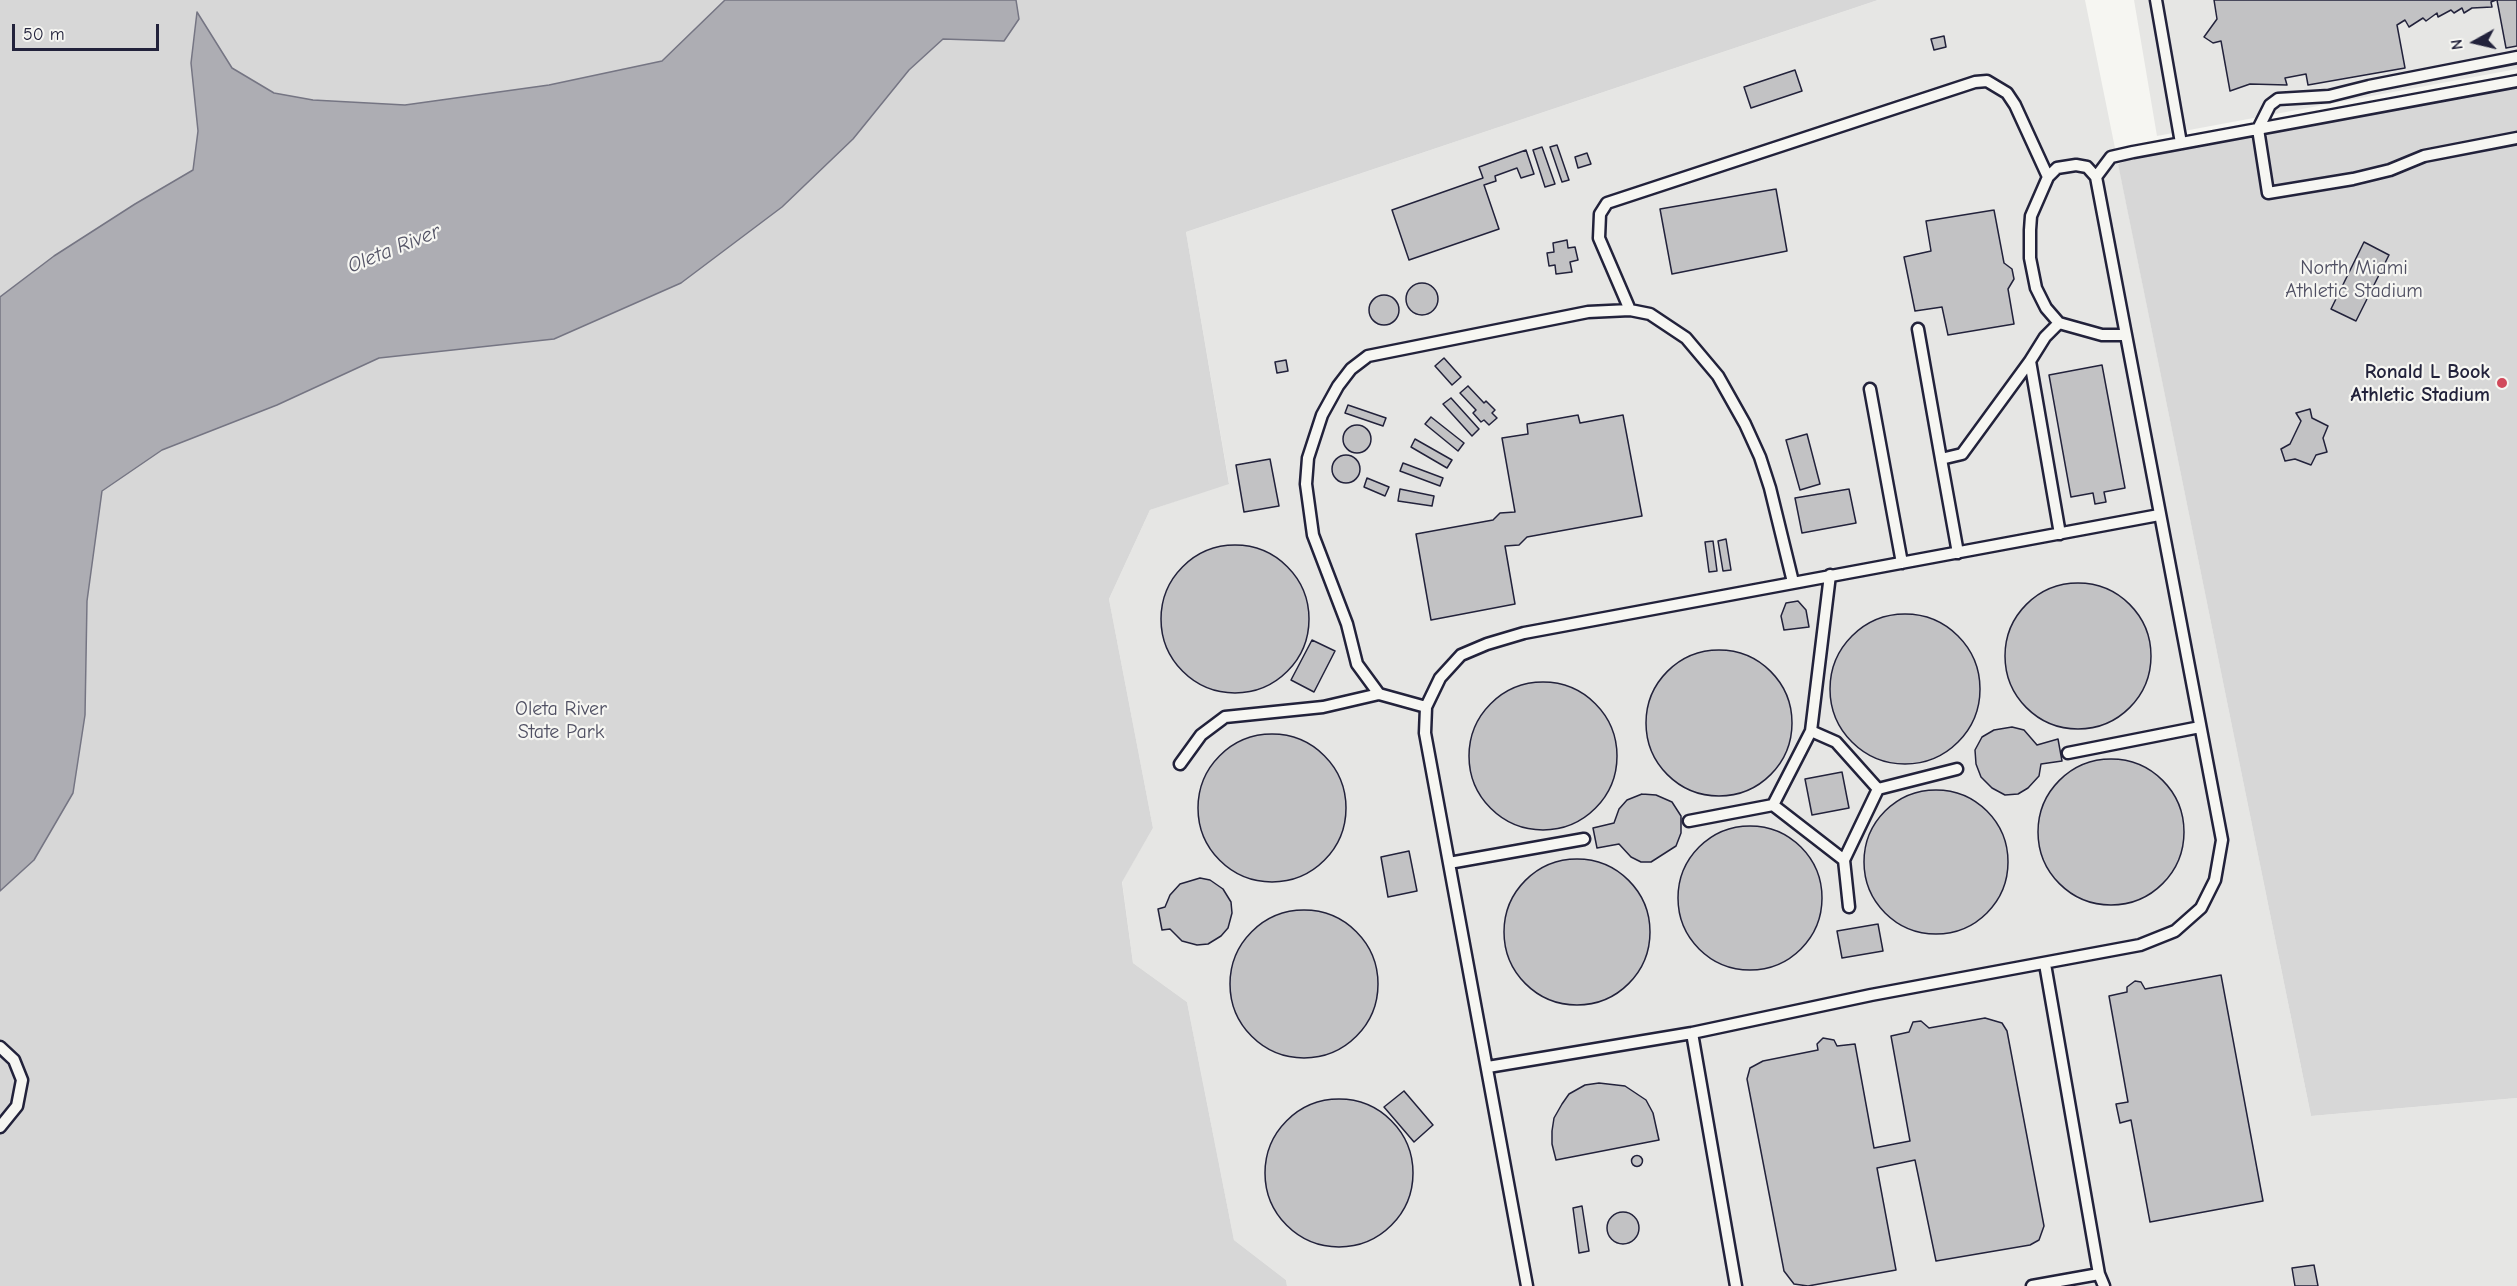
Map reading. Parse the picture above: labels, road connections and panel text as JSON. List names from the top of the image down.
{
  "water": ["Oleta River"],
  "parks": ["North Miami Athletic Stadium", "Oleta River State Park"],
  "places": ["Ronald L Book Athletic Stadium"],
  "scale_bar": "50 m",
  "north": "left"
}
